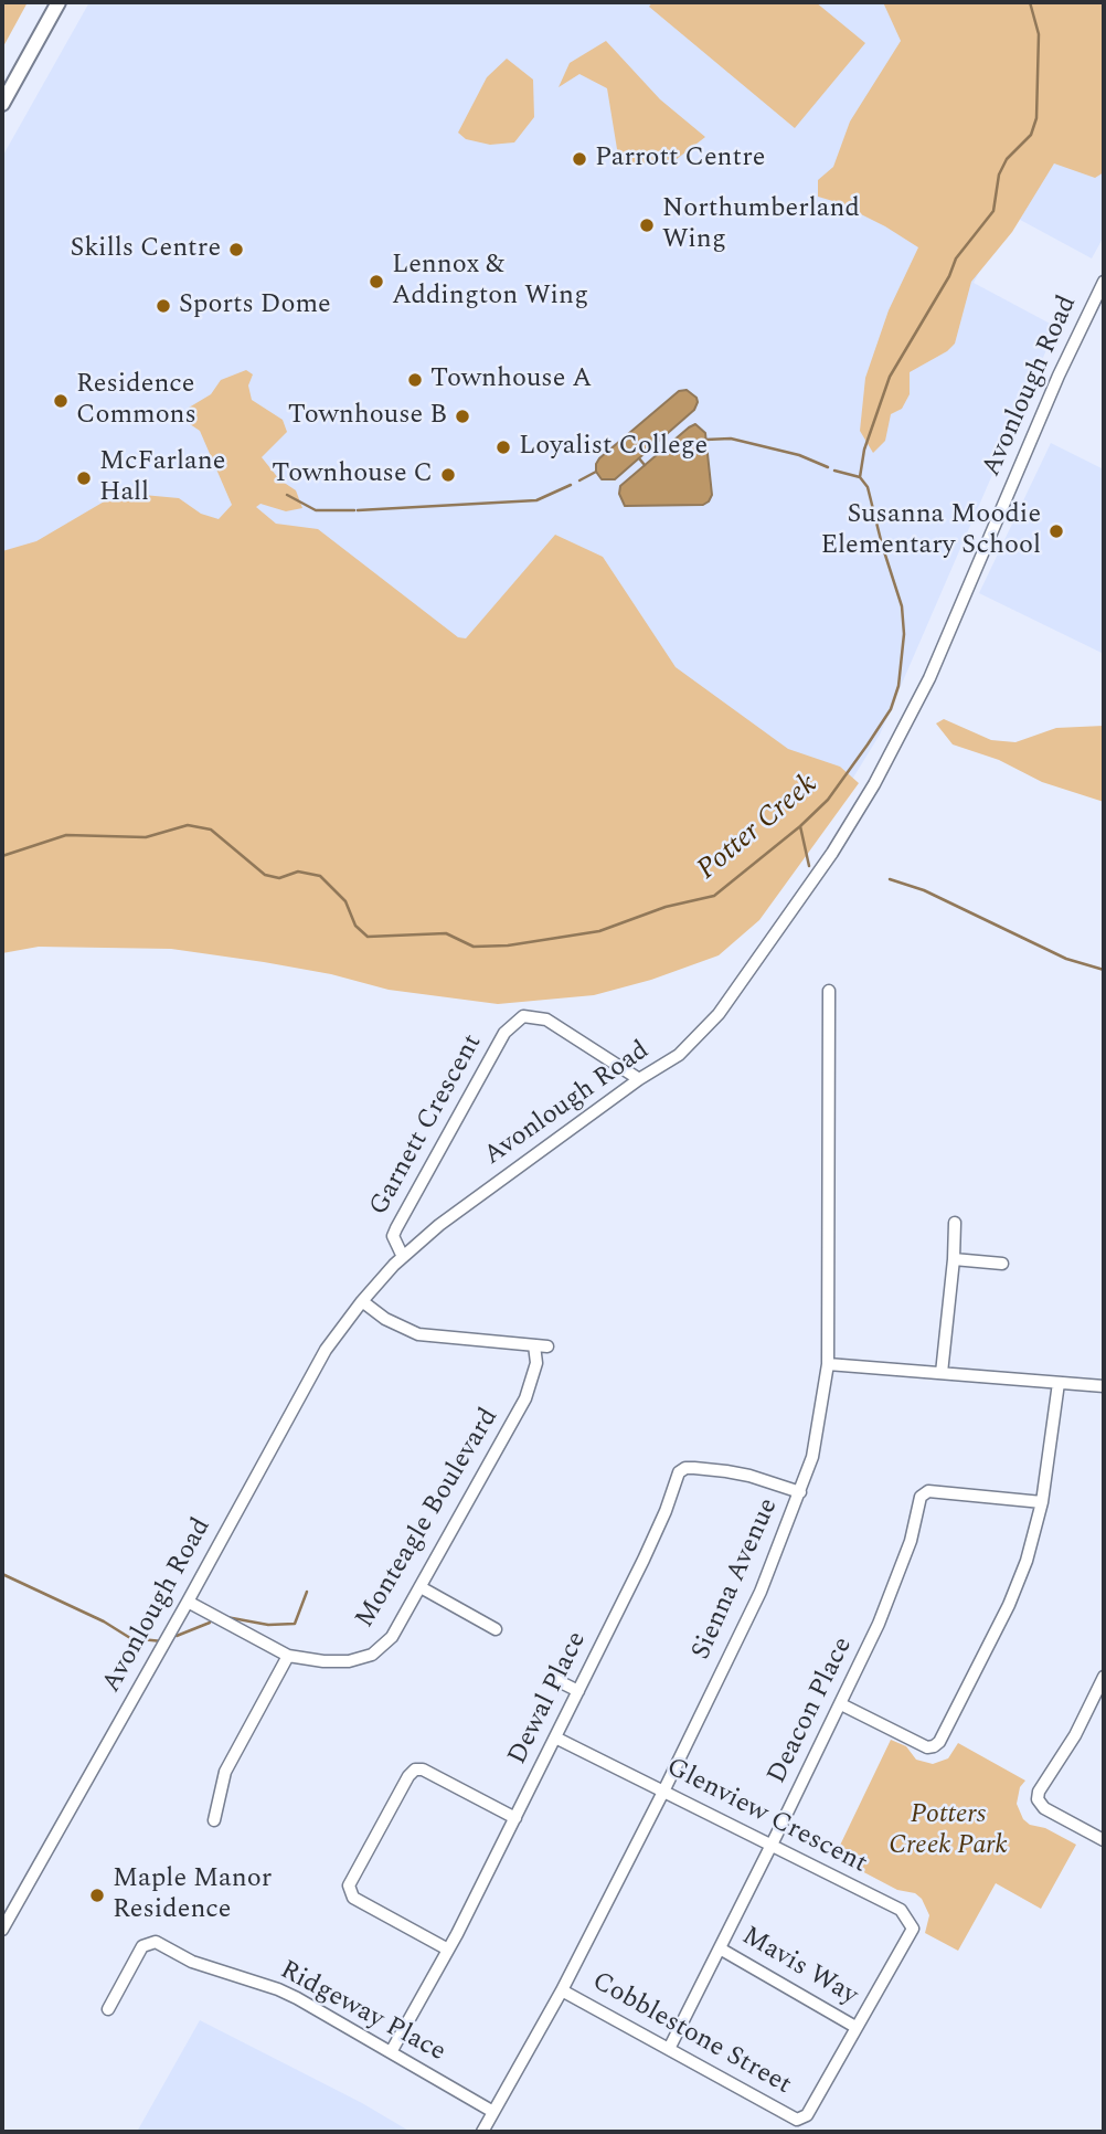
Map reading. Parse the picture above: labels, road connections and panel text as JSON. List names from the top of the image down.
{
  "streets": {
    "street": [
      "Avonlough Road",
      "Garnett Crescent",
      "Monteagle Boulevard",
      "Sienna Avenue",
      "Dewal Place",
      "Deacon Place",
      "Glenview Crescent",
      "Mavis Way",
      "Ridgeway Place",
      "Cobblestone Street"
    ]
  },
  "crossings": [
    ["Avonlough Road", "Garnett Crescent"],
    ["Avonlough Road", "Monteagle Boulevard"],
    ["Sienna Avenue", "Dewal Place"],
    ["Sienna Avenue", "Glenview Crescent"],
    ["Sienna Avenue", "Ridgeway Place"],
    ["Sienna Avenue", "Cobblestone Street"],
    ["Dewal Place", "Glenview Crescent"],
    ["Dewal Place", "Ridgeway Place"],
    ["Deacon Place", "Glenview Crescent"],
    ["Deacon Place", "Mavis Way"],
    ["Deacon Place", "Cobblestone Street"],
    ["Glenview Crescent", "Mavis Way"],
    ["Glenview Crescent", "Cobblestone Street"]
  ],
  "water": ["Potter Creek"],
  "parks": ["Potters Creek Park"],
  "places": [
    "Parrott Centre",
    "Northumberland Wing",
    "Skills Centre",
    "Lennox & Addington Wing",
    "Sports Dome",
    "Townhouse A",
    "Residence Commons",
    "Townhouse B",
    "Loyalist College",
    "Townhouse C",
    "McFarlane Hall",
    "Susanna Moodie Elementary School",
    "Maple Manor Residence"
  ]
}
